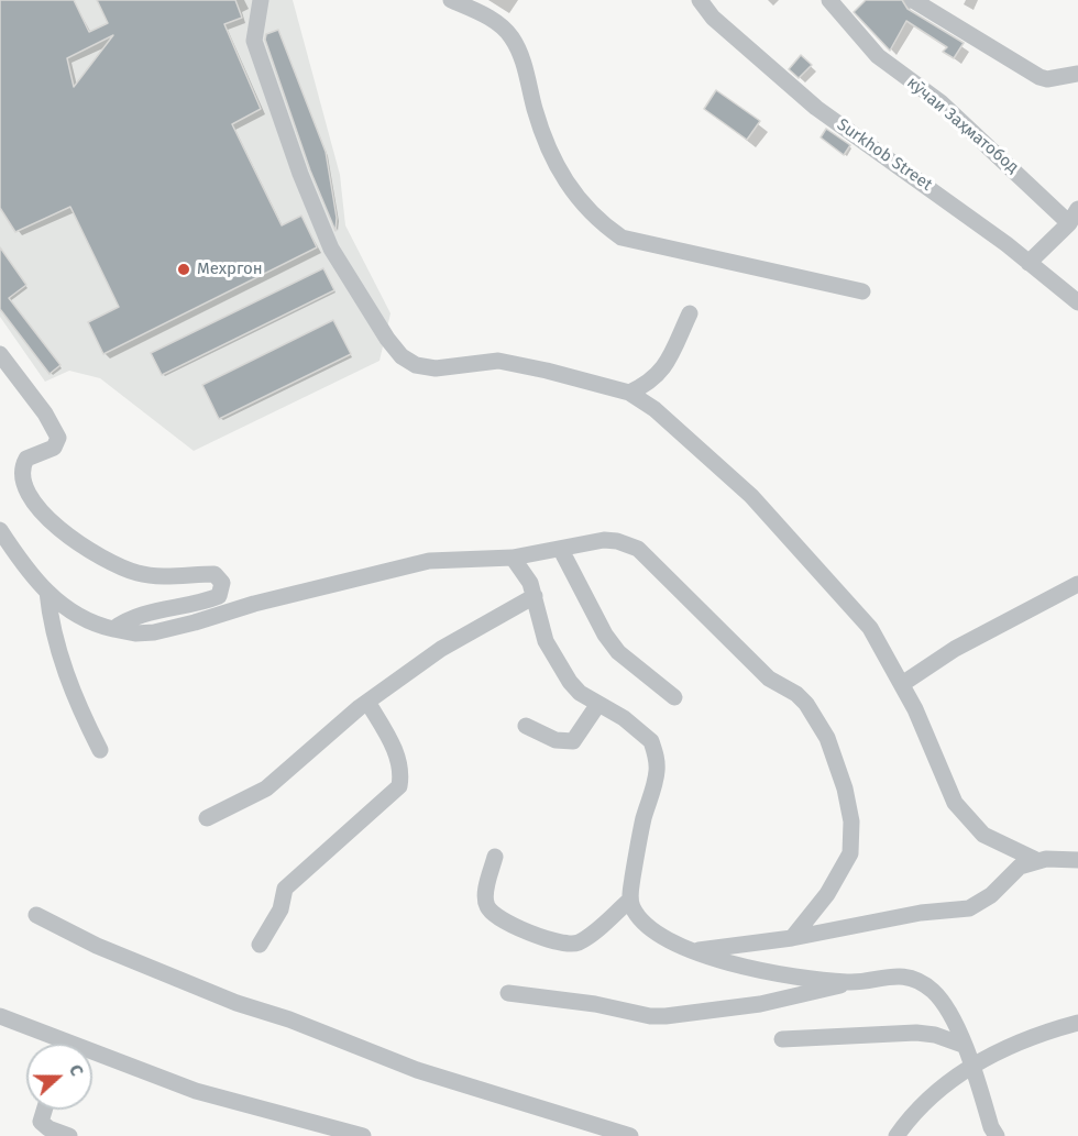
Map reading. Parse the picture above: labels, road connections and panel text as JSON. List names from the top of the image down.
{
  "streets": {
    "street": ["кӯчаи Заҳматобод", "Surkhob Street"]
  },
  "places": ["Мехргон"],
  "north": "right"
}
